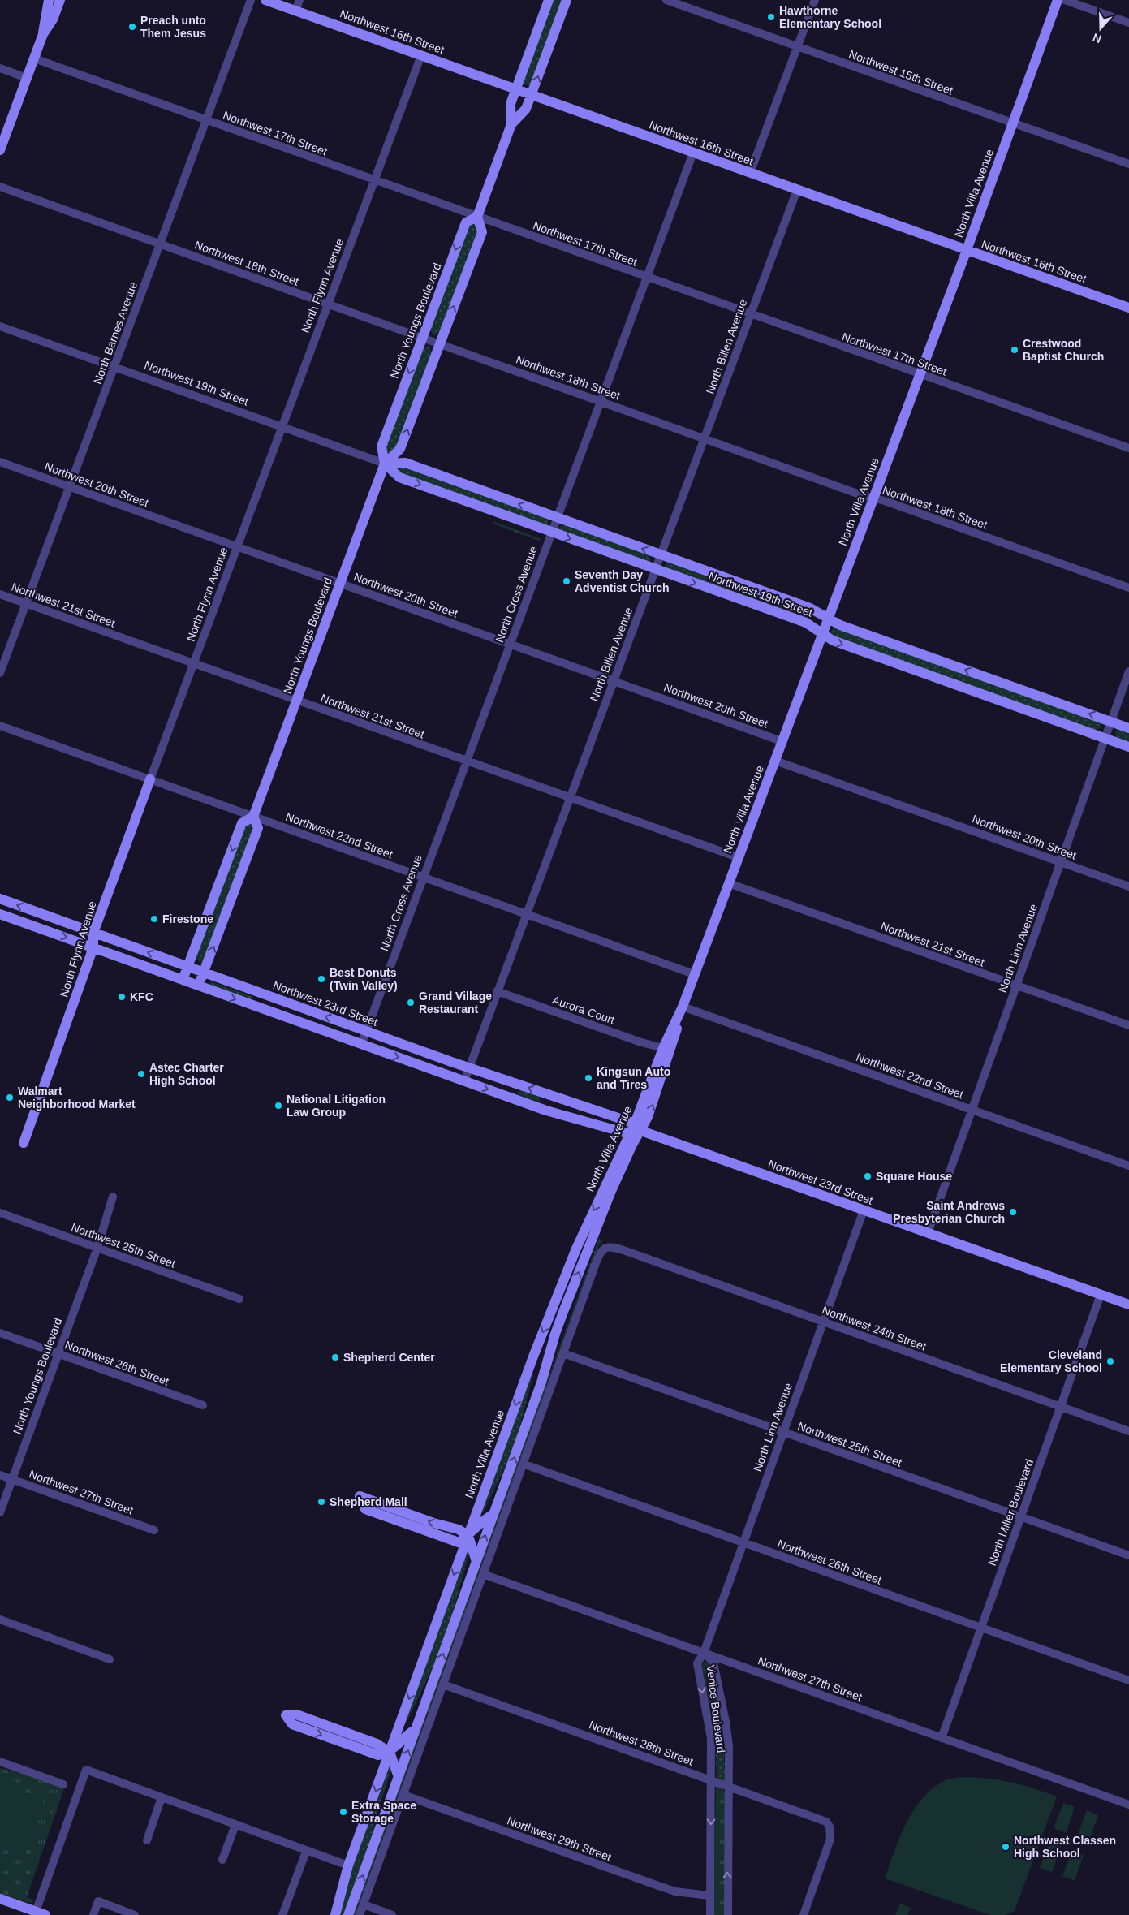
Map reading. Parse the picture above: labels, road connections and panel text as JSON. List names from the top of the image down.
{
  "streets": {
    "street": [
      "Northwest 16th Street",
      "Northwest 15th Street",
      "Northwest 17th Street",
      "North Villa Avenue",
      "Northwest 18th Street",
      "North Flynn Avenue",
      "North Youngs Boulevard",
      "North Barnes Avenue",
      "North Billen Avenue",
      "Northwest 19th Street",
      "Northwest 20th Street",
      "North Cross Avenue",
      "Northwest 21st Street",
      "Northwest 22nd Street",
      "North Linn Avenue",
      "Northwest 23rd Street",
      "Aurora Court",
      "Northwest 25th Street",
      "Northwest 24th Street",
      "Northwest 26th Street",
      "Northwest 27th Street",
      "North Miller Boulevard",
      "Venice Boulevard",
      "Northwest 28th Street",
      "Northwest 29th Street"
    ]
  },
  "crossings": [
    ["Northwest 16th Street", "North Villa Avenue"],
    ["Northwest 16th Street", "North Flynn Avenue"],
    ["Northwest 16th Street", "North Youngs Boulevard"],
    ["Northwest 16th Street", "North Billen Avenue"],
    ["Northwest 16th Street", "North Cross Avenue"],
    ["Northwest 15th Street", "North Villa Avenue"],
    ["Northwest 17th Street", "North Villa Avenue"],
    ["Northwest 17th Street", "North Flynn Avenue"],
    ["Northwest 17th Street", "North Youngs Boulevard"],
    ["Northwest 17th Street", "North Barnes Avenue"],
    ["Northwest 17th Street", "North Billen Avenue"],
    ["Northwest 17th Street", "North Cross Avenue"],
    ["North Villa Avenue", "Northwest 18th Street"],
    ["North Villa Avenue", "Northwest 19th Street"],
    ["North Villa Avenue", "Northwest 20th Street"],
    ["North Villa Avenue", "Northwest 21st Street"],
    ["North Villa Avenue", "Northwest 22nd Street"],
    ["North Villa Avenue", "Northwest 23rd Street"],
    ["North Villa Avenue", "Aurora Court"],
    ["Northwest 18th Street", "North Flynn Avenue"],
    ["Northwest 18th Street", "North Youngs Boulevard"],
    ["Northwest 18th Street", "North Barnes Avenue"],
    ["Northwest 18th Street", "North Billen Avenue"],
    ["Northwest 18th Street", "North Cross Avenue"],
    ["North Flynn Avenue", "Northwest 19th Street"],
    ["North Flynn Avenue", "Northwest 20th Street"],
    ["North Flynn Avenue", "Northwest 21st Street"],
    ["North Flynn Avenue", "Northwest 22nd Street"],
    ["North Flynn Avenue", "Northwest 23rd Street"],
    ["North Youngs Boulevard", "Northwest 19th Street"],
    ["North Youngs Boulevard", "Northwest 20th Street"],
    ["North Youngs Boulevard", "Northwest 21st Street"],
    ["North Youngs Boulevard", "Northwest 22nd Street"],
    ["North Youngs Boulevard", "Northwest 23rd Street"],
    ["North Youngs Boulevard", "Northwest 25th Street"],
    ["North Youngs Boulevard", "Northwest 26th Street"],
    ["North Youngs Boulevard", "Northwest 27th Street"],
    ["North Barnes Avenue", "Northwest 19th Street"],
    ["North Barnes Avenue", "Northwest 20th Street"],
    ["North Barnes Avenue", "Northwest 21st Street"],
    ["North Billen Avenue", "Northwest 19th Street"],
    ["North Billen Avenue", "Northwest 20th Street"],
    ["North Billen Avenue", "Northwest 21st Street"],
    ["North Billen Avenue", "Northwest 22nd Street"],
    ["North Billen Avenue", "Northwest 23rd Street"],
    ["North Billen Avenue", "Aurora Court"],
    ["Northwest 19th Street", "North Cross Avenue"],
    ["Northwest 19th Street", "North Linn Avenue"],
    ["Northwest 20th Street", "North Cross Avenue"],
    ["Northwest 20th Street", "North Linn Avenue"],
    ["North Cross Avenue", "Northwest 21st Street"],
    ["North Cross Avenue", "Northwest 22nd Street"],
    ["North Cross Avenue", "Northwest 23rd Street"],
    ["Northwest 21st Street", "North Linn Avenue"],
    ["Northwest 22nd Street", "North Linn Avenue"],
    ["North Linn Avenue", "Northwest 23rd Street"],
    ["North Linn Avenue", "Northwest 25th Street"],
    ["North Linn Avenue", "Northwest 24th Street"],
    ["North Linn Avenue", "Northwest 26th Street"],
    ["North Linn Avenue", "Northwest 27th Street"],
    ["North Linn Avenue", "Venice Boulevard"],
    ["Northwest 23rd Street", "North Miller Boulevard"],
    ["Northwest 25th Street", "Northwest 24th Street"],
    ["Northwest 25th Street", "North Miller Boulevard"],
    ["Northwest 24th Street", "North Miller Boulevard"],
    ["Northwest 26th Street", "North Miller Boulevard"],
    ["Northwest 27th Street", "North Miller Boulevard"],
    ["Northwest 27th Street", "Venice Boulevard"],
    ["Venice Boulevard", "Northwest 28th Street"],
    ["Venice Boulevard", "Northwest 29th Street"]
  ],
  "places": [
    "Hawthorne Elementary School",
    "Preach unto Them Jesus",
    "Crestwood Baptist Church",
    "Seventh Day Adventist Church",
    "Firestone",
    "Best Donuts (Twin Valley)",
    "KFC",
    "Grand Village Restaurant",
    "Astec Charter High School",
    "Kingsun Auto and Tires",
    "Walmart Neighborhood Market",
    "National Litigation Law Group",
    "Square House",
    "Saint Andrews Presbyterian Church",
    "Shepherd Center",
    "Cleveland Elementary School",
    "Shepherd Mall",
    "Extra Space Storage",
    "Northwest Classen High School"
  ],
  "north": "bottom"
}
